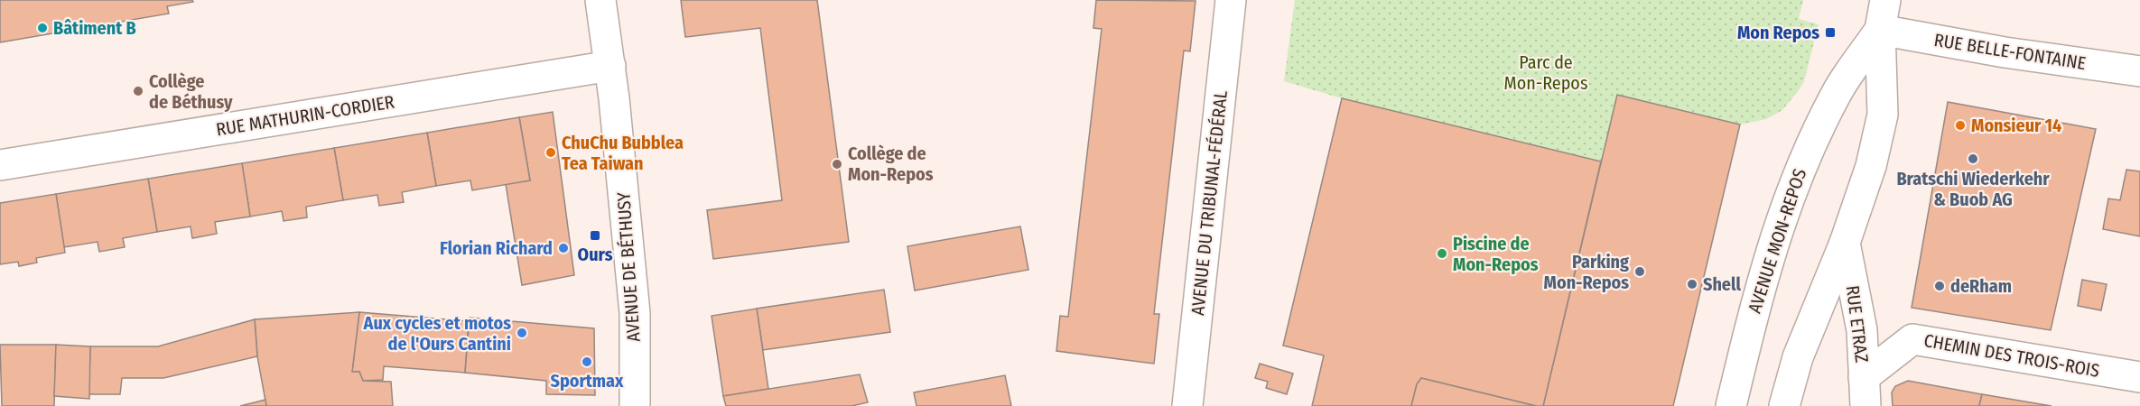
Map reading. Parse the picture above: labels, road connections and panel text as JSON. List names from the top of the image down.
{
  "streets": {
    "street": [
      "RUE BELLE-FONTAINE",
      "RUE MATHURIN-CORDIER",
      "AVENUE DU TRIBUNAL-FÉDÉRAL",
      "AVENUE MON-REPOS",
      "AVENUE DE BÉTHUSY",
      "RUE ETRAZ",
      "CHEMIN DES TROIS-ROIS"
    ]
  },
  "crossings": [
    ["RUE BELLE-FONTAINE", "AVENUE MON-REPOS"],
    ["RUE MATHURIN-CORDIER", "AVENUE DE BÉTHUSY"],
    ["AVENUE MON-REPOS", "RUE ETRAZ"],
    ["RUE ETRAZ", "CHEMIN DES TROIS-ROIS"]
  ],
  "parks": ["Parc de Mon-Repos"],
  "places": {
    "other": [
      "Bâtiment B",
      "Collège de Béthusy",
      "Monsieur 14",
      "ChuChu Bubblea Tea Taiwan",
      "Bratschi Wiederkehr & Buob AG",
      "Collège de Mon-Repos",
      "Florian Richard",
      "Piscine de Mon-Repos",
      "Parking Mon-Repos",
      "Shell",
      "deRham",
      "Aux cycles et motos de l'Ours Cantini",
      "Sportmax"
    ],
    "transit": ["Mon Repos", "Ours"]
  }
}
